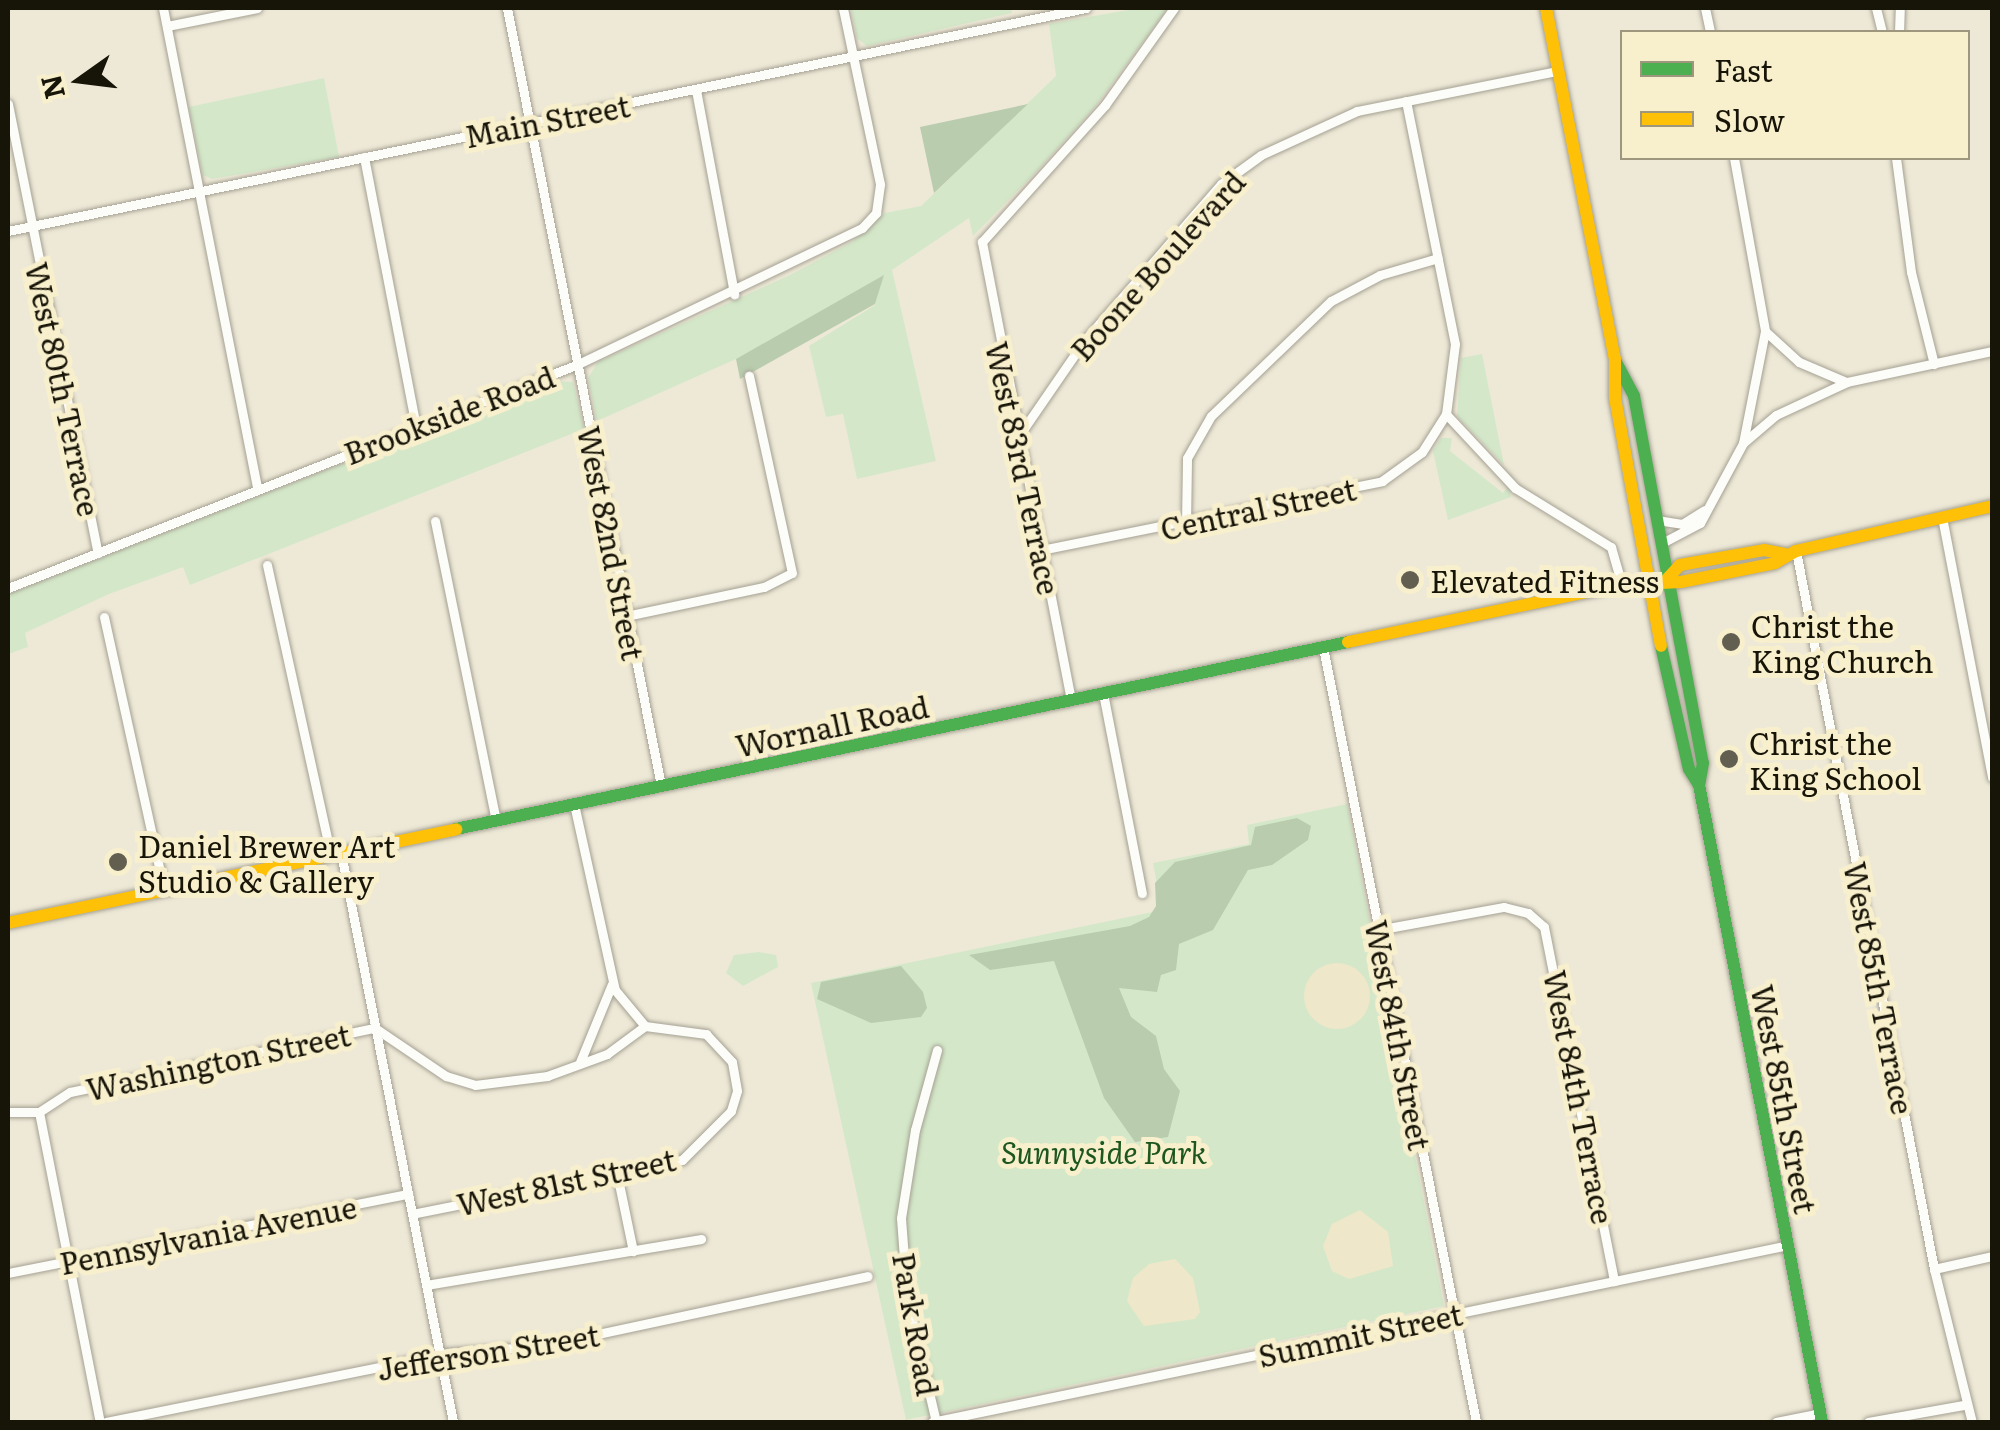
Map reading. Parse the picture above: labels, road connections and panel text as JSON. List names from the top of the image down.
{
  "streets": {
    "main road": ["Wornall Road", "West 85th Street"],
    "street": [
      "Main Street",
      "Boone Boulevard",
      "West 80th Terrace",
      "Brookside Road",
      "West 83rd Terrace",
      "Central Street",
      "West 82nd Street",
      "West 85th Terrace",
      "West 84th Street",
      "Washington Street",
      "West 84th Terrace",
      "West 81st Street",
      "Pennsylvania Avenue",
      "Park Road",
      "Summit Street",
      "Jefferson Street"
    ]
  },
  "crossings": [
    ["Main Street", "West 80th Terrace"],
    ["Main Street", "Brookside Road"],
    ["Main Street", "West 82nd Street"],
    ["Boone Boulevard", "West 83rd Terrace"],
    ["Boone Boulevard", "West 85th Street"],
    ["West 80th Terrace", "Brookside Road"],
    ["Brookside Road", "West 82nd Street"],
    ["West 83rd Terrace", "Central Street"],
    ["West 83rd Terrace", "Wornall Road"],
    ["West 82nd Street", "Wornall Road"],
    ["Wornall Road", "West 85th Terrace"],
    ["Wornall Road", "West 84th Street"],
    ["Wornall Road", "Washington Street"],
    ["Wornall Road", "West 85th Street"],
    ["West 84th Street", "West 84th Terrace"],
    ["West 84th Street", "Summit Street"],
    ["West 84th Terrace", "Summit Street"],
    ["West 85th Street", "Summit Street"],
    ["Park Road", "Summit Street"]
  ],
  "parks": ["Sunnyside Park"],
  "places": [
    "Elevated Fitness",
    "Christ the King Church",
    "Christ the King School",
    "Daniel Brewer Art Studio & Gallery"
  ],
  "legend": ["Fast", "Slow"],
  "north": "left"
}
